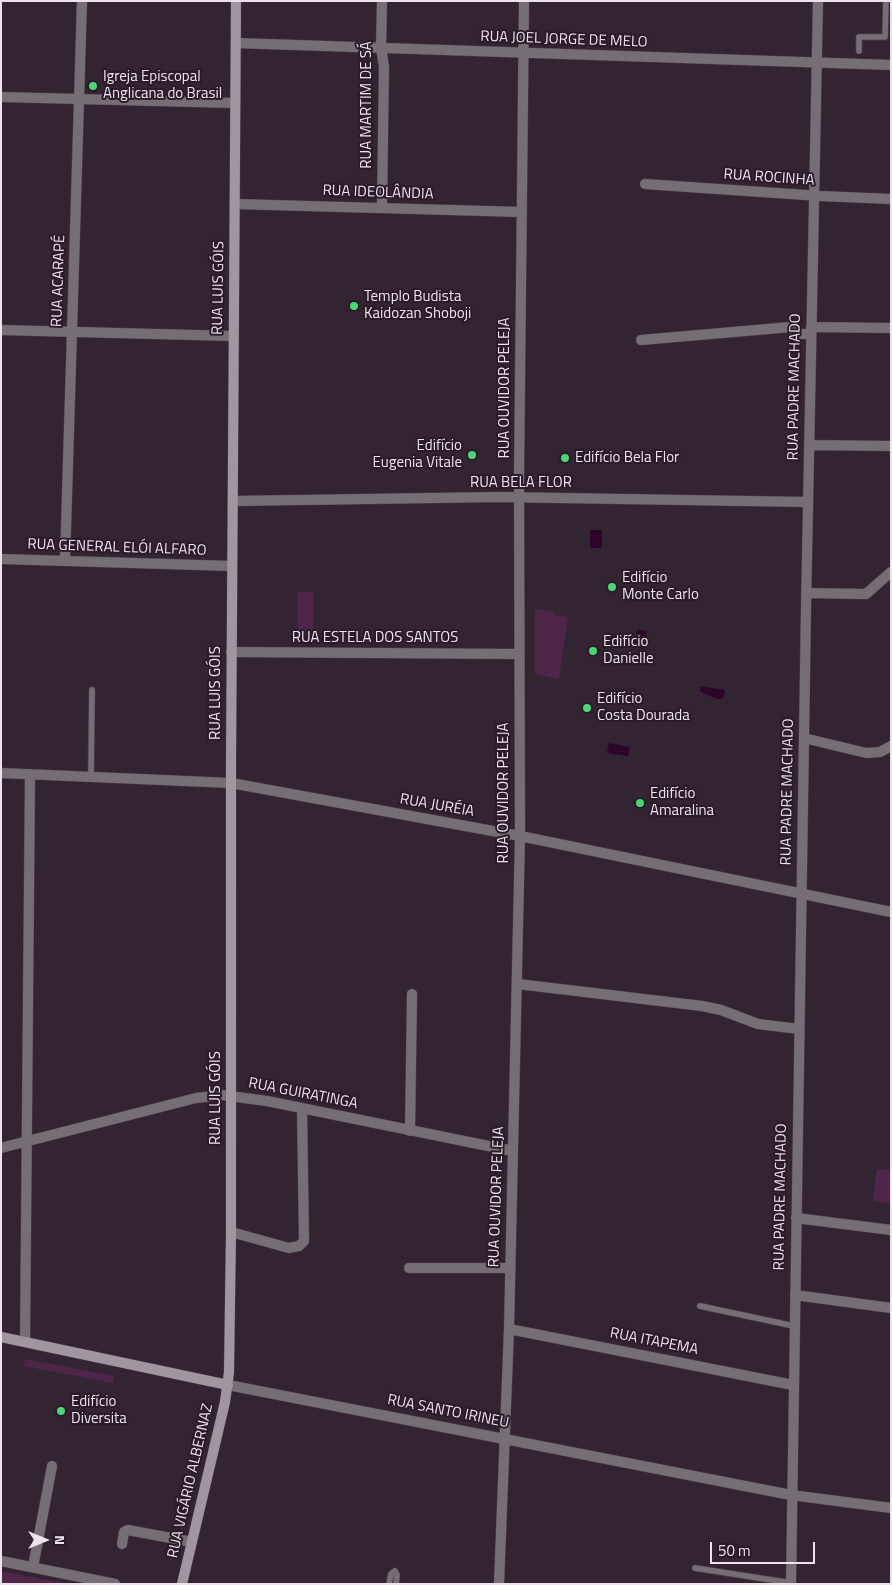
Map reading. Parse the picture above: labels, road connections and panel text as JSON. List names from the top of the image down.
{
  "streets": {
    "street": [
      "RUA JOEL JORGE DE MELO",
      "RUA MARTIM DE SÁ",
      "RUA ROCINHA",
      "RUA IDEOLÂNDIA",
      "RUA ACARAPÉ",
      "RUA LUIS GÓIS",
      "RUA PADRE MACHADO",
      "RUA OUVIDOR PELEJA",
      "RUA BELA FLOR",
      "RUA GENERAL ELÓI ALFARO",
      "RUA ESTELA DOS SANTOS",
      "RUA JURÉIA",
      "RUA GUIRATINGA",
      "RUA ITAPEMA",
      "RUA SANTO IRINEU",
      "RUA VIGÁRIO ALBERNAZ"
    ]
  },
  "crossings": [
    ["RUA JOEL JORGE DE MELO", "RUA MARTIM DE SÁ"],
    ["RUA JOEL JORGE DE MELO", "RUA LUIS GÓIS"],
    ["RUA JOEL JORGE DE MELO", "RUA PADRE MACHADO"],
    ["RUA JOEL JORGE DE MELO", "RUA OUVIDOR PELEJA"],
    ["RUA MARTIM DE SÁ", "RUA IDEOLÂNDIA"],
    ["RUA ROCINHA", "RUA PADRE MACHADO"],
    ["RUA IDEOLÂNDIA", "RUA LUIS GÓIS"],
    ["RUA IDEOLÂNDIA", "RUA OUVIDOR PELEJA"],
    ["RUA ACARAPÉ", "RUA GENERAL ELÓI ALFARO"],
    ["RUA LUIS GÓIS", "RUA BELA FLOR"],
    ["RUA LUIS GÓIS", "RUA GENERAL ELÓI ALFARO"],
    ["RUA LUIS GÓIS", "RUA ESTELA DOS SANTOS"],
    ["RUA LUIS GÓIS", "RUA JURÉIA"],
    ["RUA LUIS GÓIS", "RUA GUIRATINGA"],
    ["RUA LUIS GÓIS", "RUA SANTO IRINEU"],
    ["RUA LUIS GÓIS", "RUA VIGÁRIO ALBERNAZ"],
    ["RUA PADRE MACHADO", "RUA BELA FLOR"],
    ["RUA PADRE MACHADO", "RUA JURÉIA"],
    ["RUA PADRE MACHADO", "RUA ITAPEMA"],
    ["RUA PADRE MACHADO", "RUA SANTO IRINEU"],
    ["RUA OUVIDOR PELEJA", "RUA BELA FLOR"],
    ["RUA OUVIDOR PELEJA", "RUA ESTELA DOS SANTOS"],
    ["RUA OUVIDOR PELEJA", "RUA JURÉIA"],
    ["RUA OUVIDOR PELEJA", "RUA GUIRATINGA"],
    ["RUA OUVIDOR PELEJA", "RUA ITAPEMA"],
    ["RUA OUVIDOR PELEJA", "RUA SANTO IRINEU"],
    ["RUA SANTO IRINEU", "RUA VIGÁRIO ALBERNAZ"]
  ],
  "places": [
    "Igreja Episcopal Anglicana do Brasil",
    "Templo Budista Kaidozan Shoboji",
    "Edifício Eugenia Vitale",
    "Edifício Bela Flor",
    "Edifício Monte Carlo",
    "Edifício Danielle",
    "Edifício Costa Dourada",
    "Edifício Amaralina",
    "Edifício Diversita"
  ],
  "scale_bar": "50 m",
  "north": "right"
}
